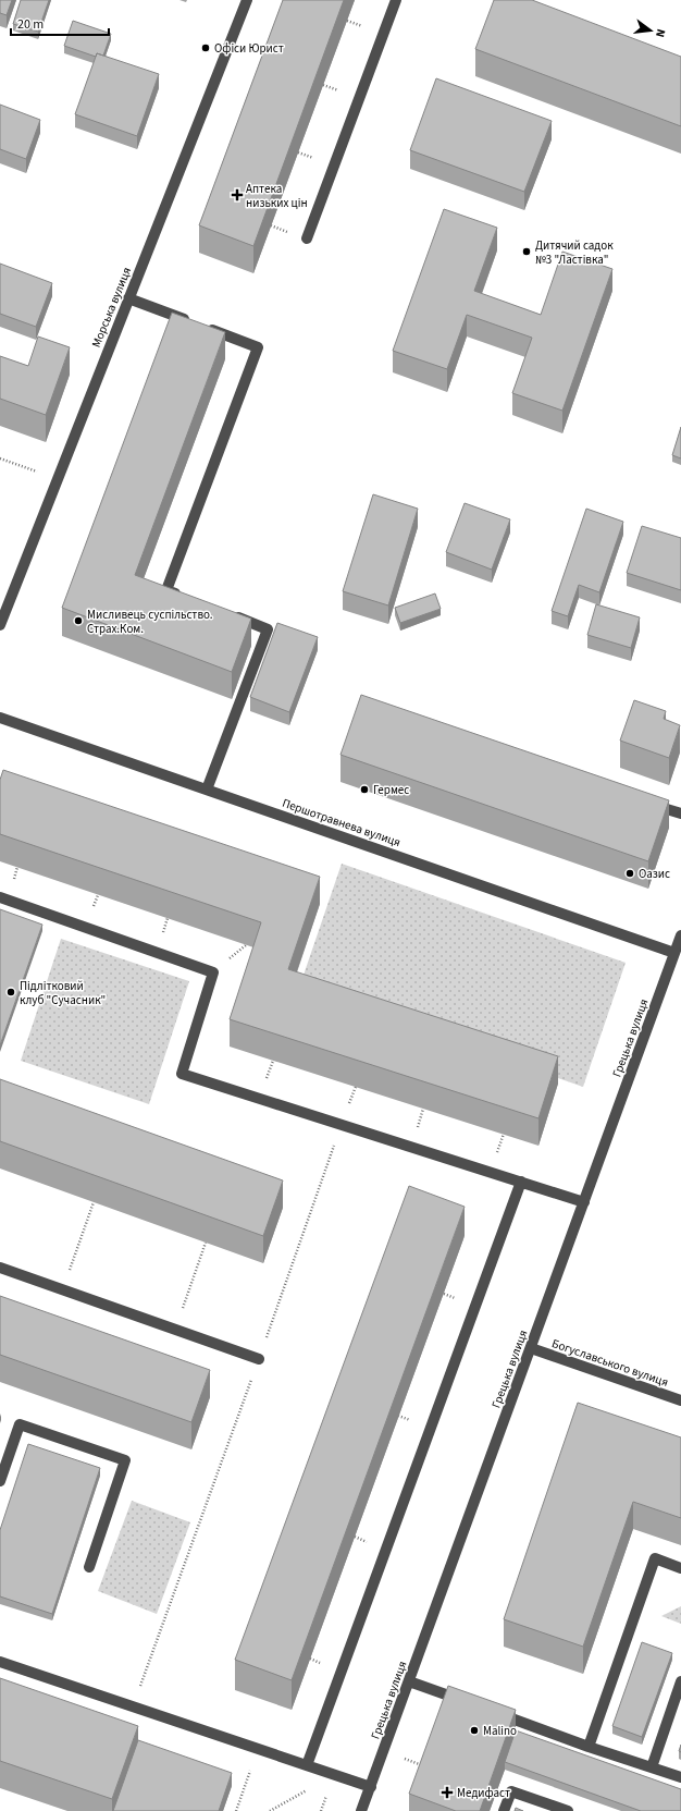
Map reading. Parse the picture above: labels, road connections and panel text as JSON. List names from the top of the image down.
{
  "streets": {
    "street": [
      "Морська вулиця",
      "Першотравнева вулиця",
      "Грецька вулиця",
      "Богуславського вулиця"
    ]
  },
  "crossings": [
    ["Першотравнева вулиця", "Грецька вулиця"],
    ["Грецька вулиця", "Богуславського вулиця"]
  ],
  "places": {
    "other": [
      "Офіси Юрист",
      "Дитячий садок №3 \"Ластівка\"",
      "Мисливець суспільство. Страх.Ком.",
      "Гермес",
      "Оазис",
      "Підлітковий клуб \"Сучасник\"",
      "Malino"
    ],
    "health": ["Аптека низьких цін", "Медифаст"]
  },
  "scale_bar": "20 m",
  "north": "right"
}
